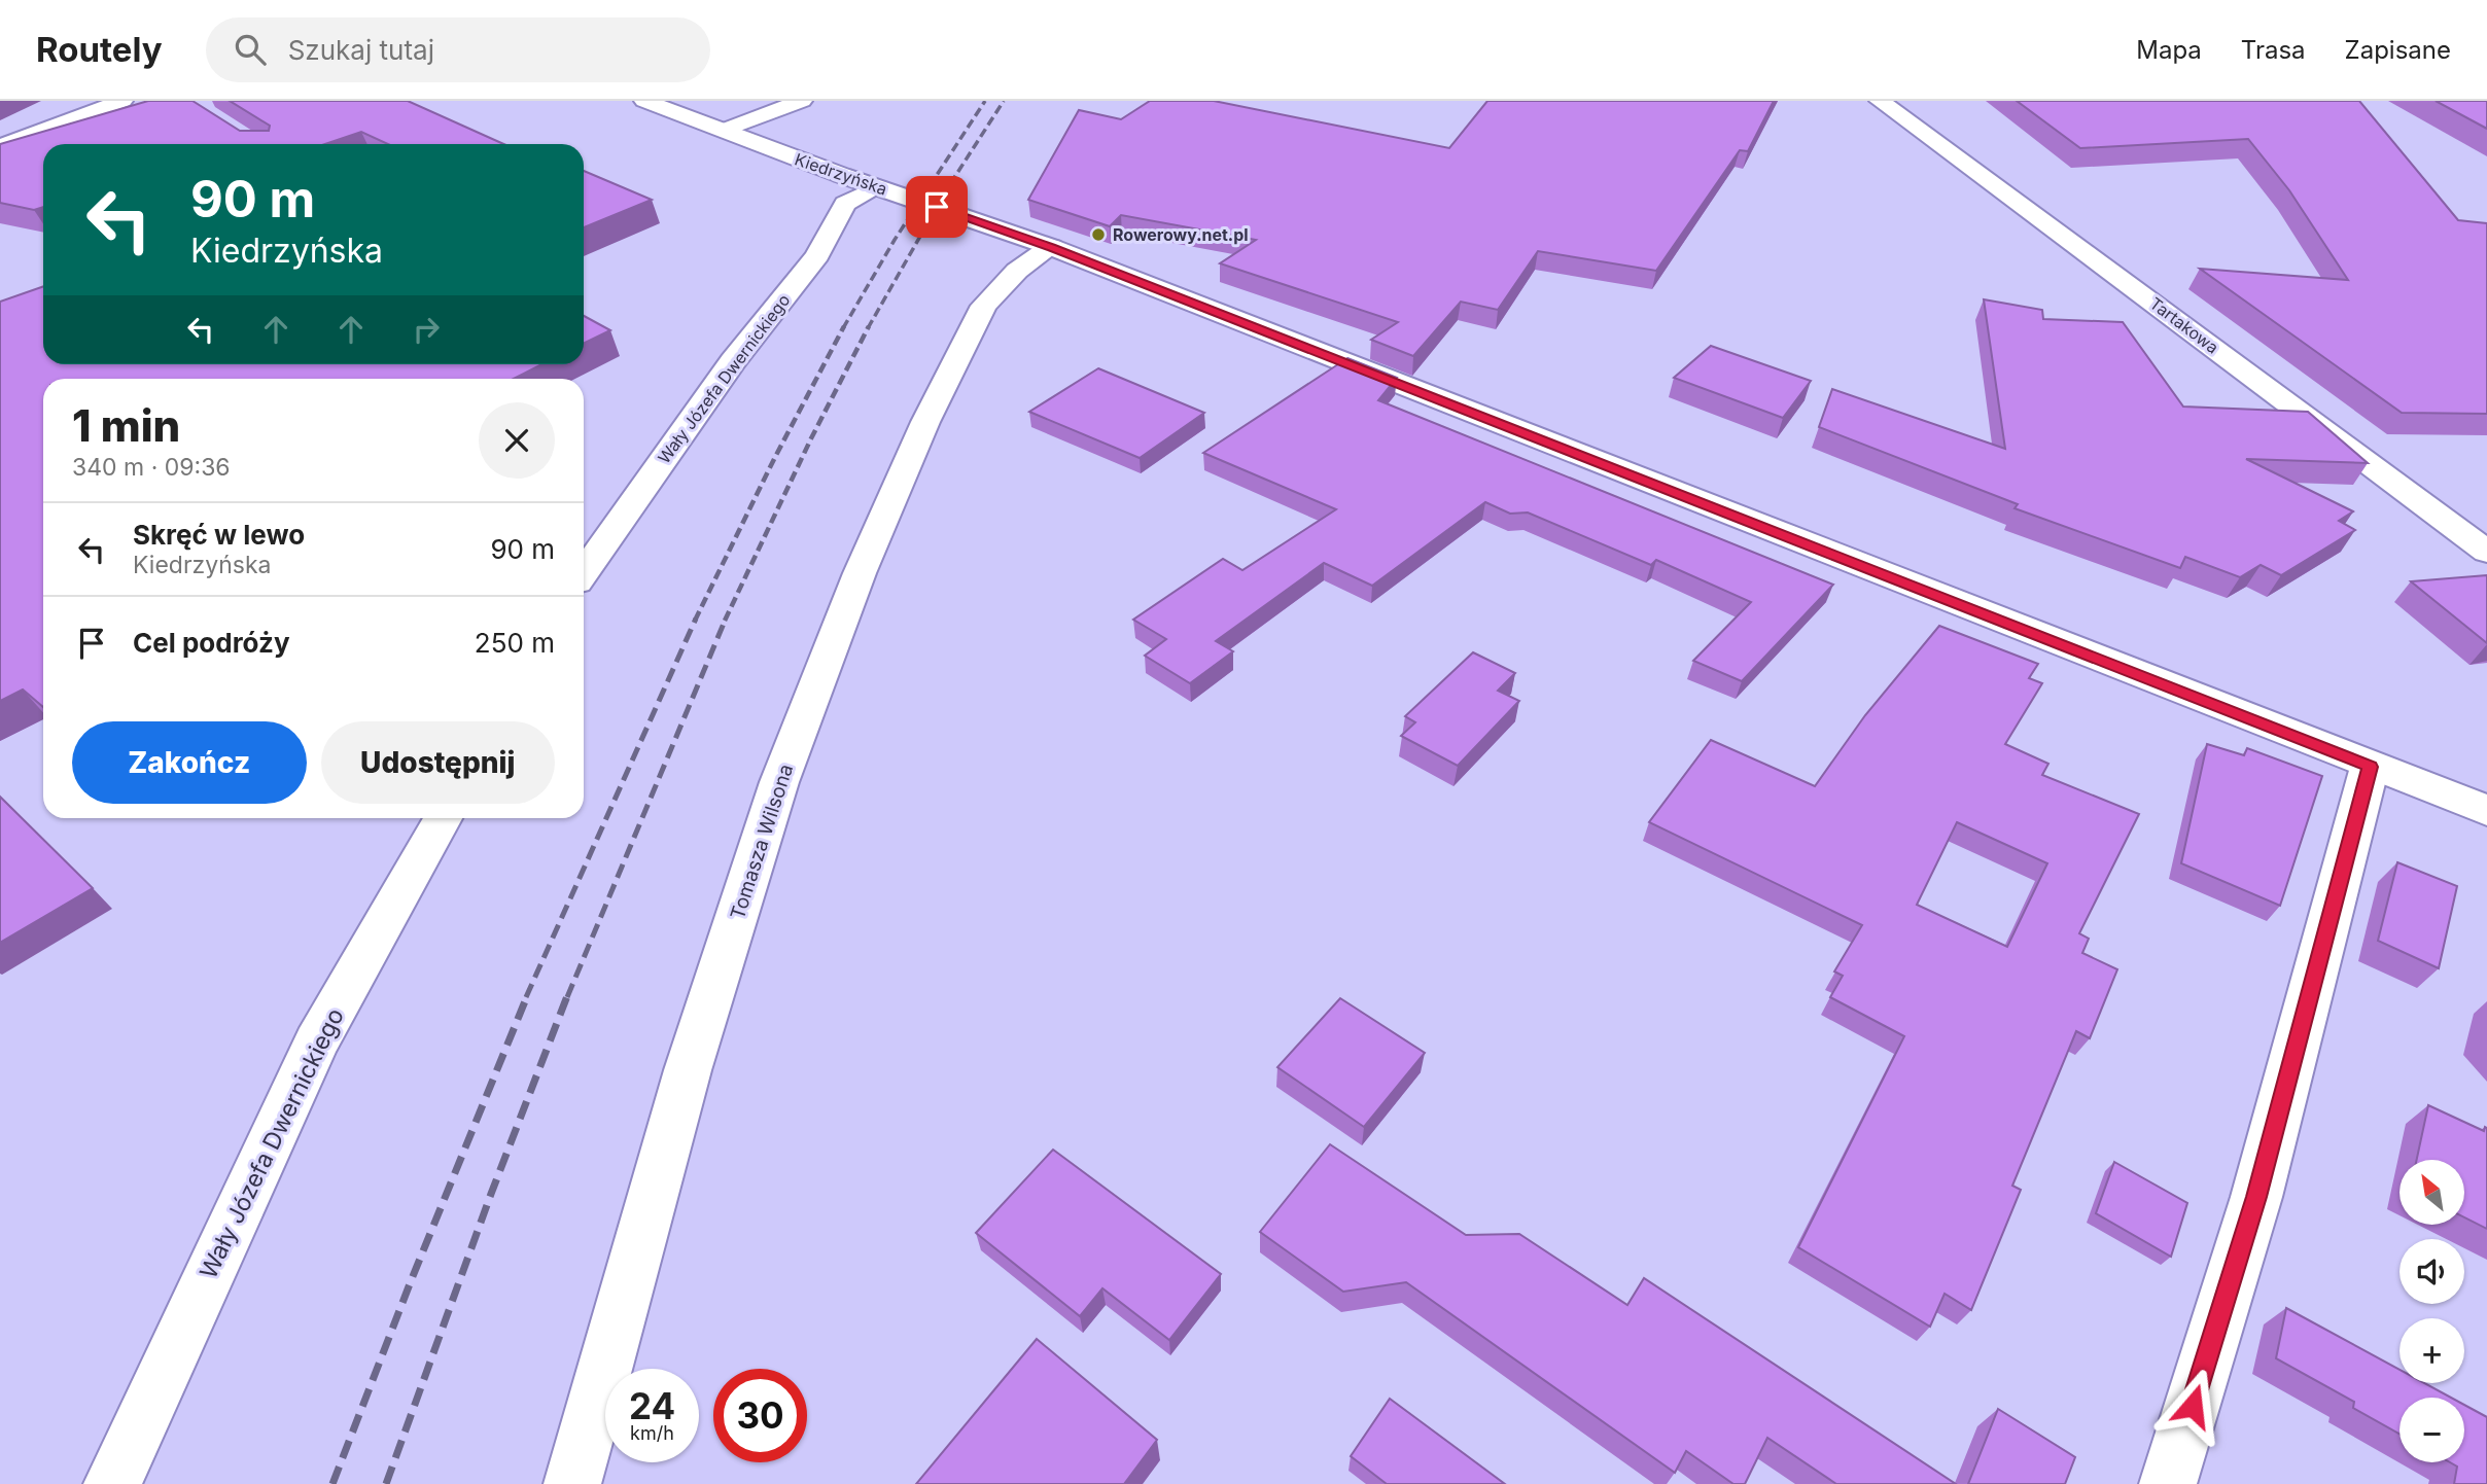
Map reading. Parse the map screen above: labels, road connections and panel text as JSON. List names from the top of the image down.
{
  "streets": {
    "street": [
      "Kiedrzyńska",
      "Tartakowa",
      "Wały Józefa Dwernickiego",
      "Tomasza Wilsona"
    ]
  },
  "crossings": [
    ["Kiedrzyńska", "Wały Józefa Dwernickiego"],
    ["Kiedrzyńska", "Tomasza Wilsona"]
  ],
  "places": ["Rowerowy.net.pl"],
  "north": "top left",
  "page": {
    "header": "Routely",
    "search": "Szukaj tutaj",
    "nav": ["Mapa", "Trasa", "Zapisane"],
    "turn": ["90 m", "Kiedrzyńska"],
    "heading": ["1 min", "340 m · 09:36"],
    "list": [
      {
        "name": "Skręć w lewo",
        "note": "Kiedrzyńska",
        "value": "90 m"
      },
      {
        "name": "Cel podróży",
        "value": "250 m"
      }
    ],
    "buttons": ["Zakończ", "Udostępnij"],
    "map_buttons": ["+", "−"],
    "speed": "24 km/h",
    "limit": "30"
  }
}
